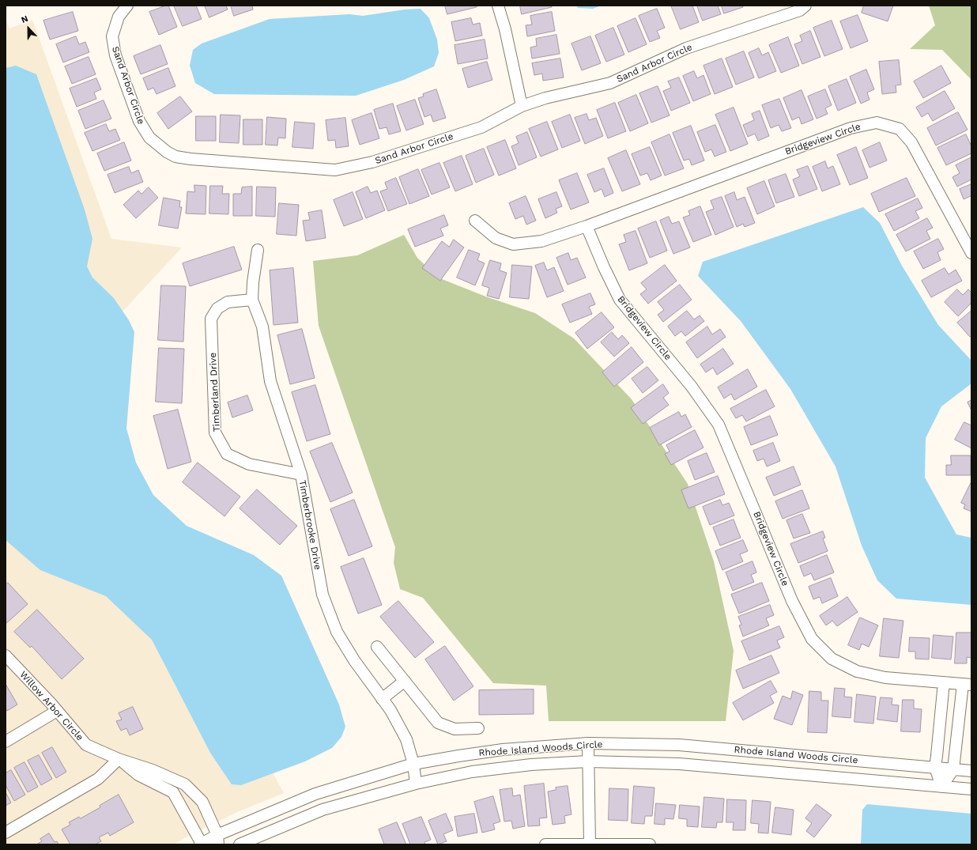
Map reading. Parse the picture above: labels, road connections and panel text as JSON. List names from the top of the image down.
{
  "streets": {
    "street": [
      "Sand Arbor Circle",
      "Bridgeview Circle",
      "Timberland Drive",
      "Timberbrooke Drive",
      "Willow Arbor Circle",
      "Rhode Island Woods Circle"
    ]
  },
  "crossings": [
    ["Bridgeview Circle", "Rhode Island Woods Circle"],
    ["Timberland Drive", "Timberbrooke Drive"],
    ["Timberbrooke Drive", "Rhode Island Woods Circle"],
    ["Willow Arbor Circle", "Rhode Island Woods Circle"]
  ],
  "north": "top"
}
